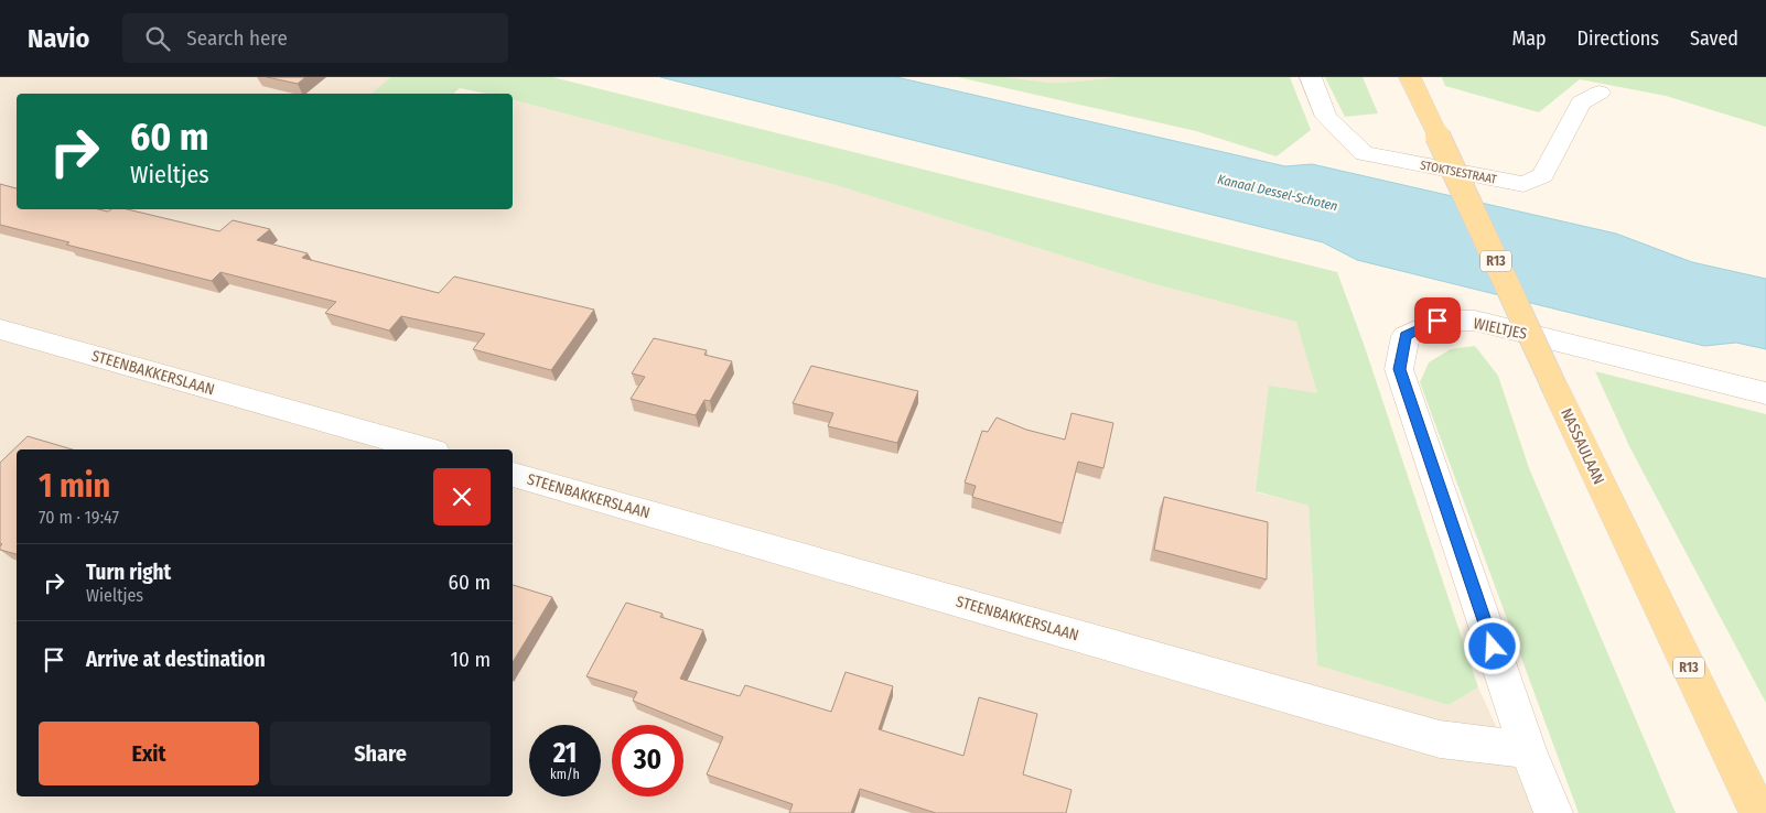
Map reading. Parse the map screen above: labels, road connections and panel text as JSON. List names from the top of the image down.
{
  "streets": {
    "main road": ["R13", "NASSAULAAN"],
    "street": ["STOKTSESTRAAT", "WIELTJES", "STEENBAKKERSLAAN"]
  },
  "crossings": [
    ["WIELTJES", "STEENBAKKERSLAAN"]
  ],
  "water": ["Kanaal Dessel-Schoten"],
  "page": {
    "header": "Navio",
    "search": "Search here",
    "nav": ["Map", "Directions", "Saved"],
    "turn": ["60 m", "Wieltjes"],
    "heading": ["1 min", "70 m · 19:47"],
    "list": [
      {
        "name": "Turn right",
        "note": "Wieltjes",
        "value": "60 m"
      },
      {
        "name": "Arrive at destination",
        "value": "10 m"
      }
    ],
    "buttons": ["Exit", "Share"],
    "speed": "21 km/h",
    "limit": "30"
  }
}
